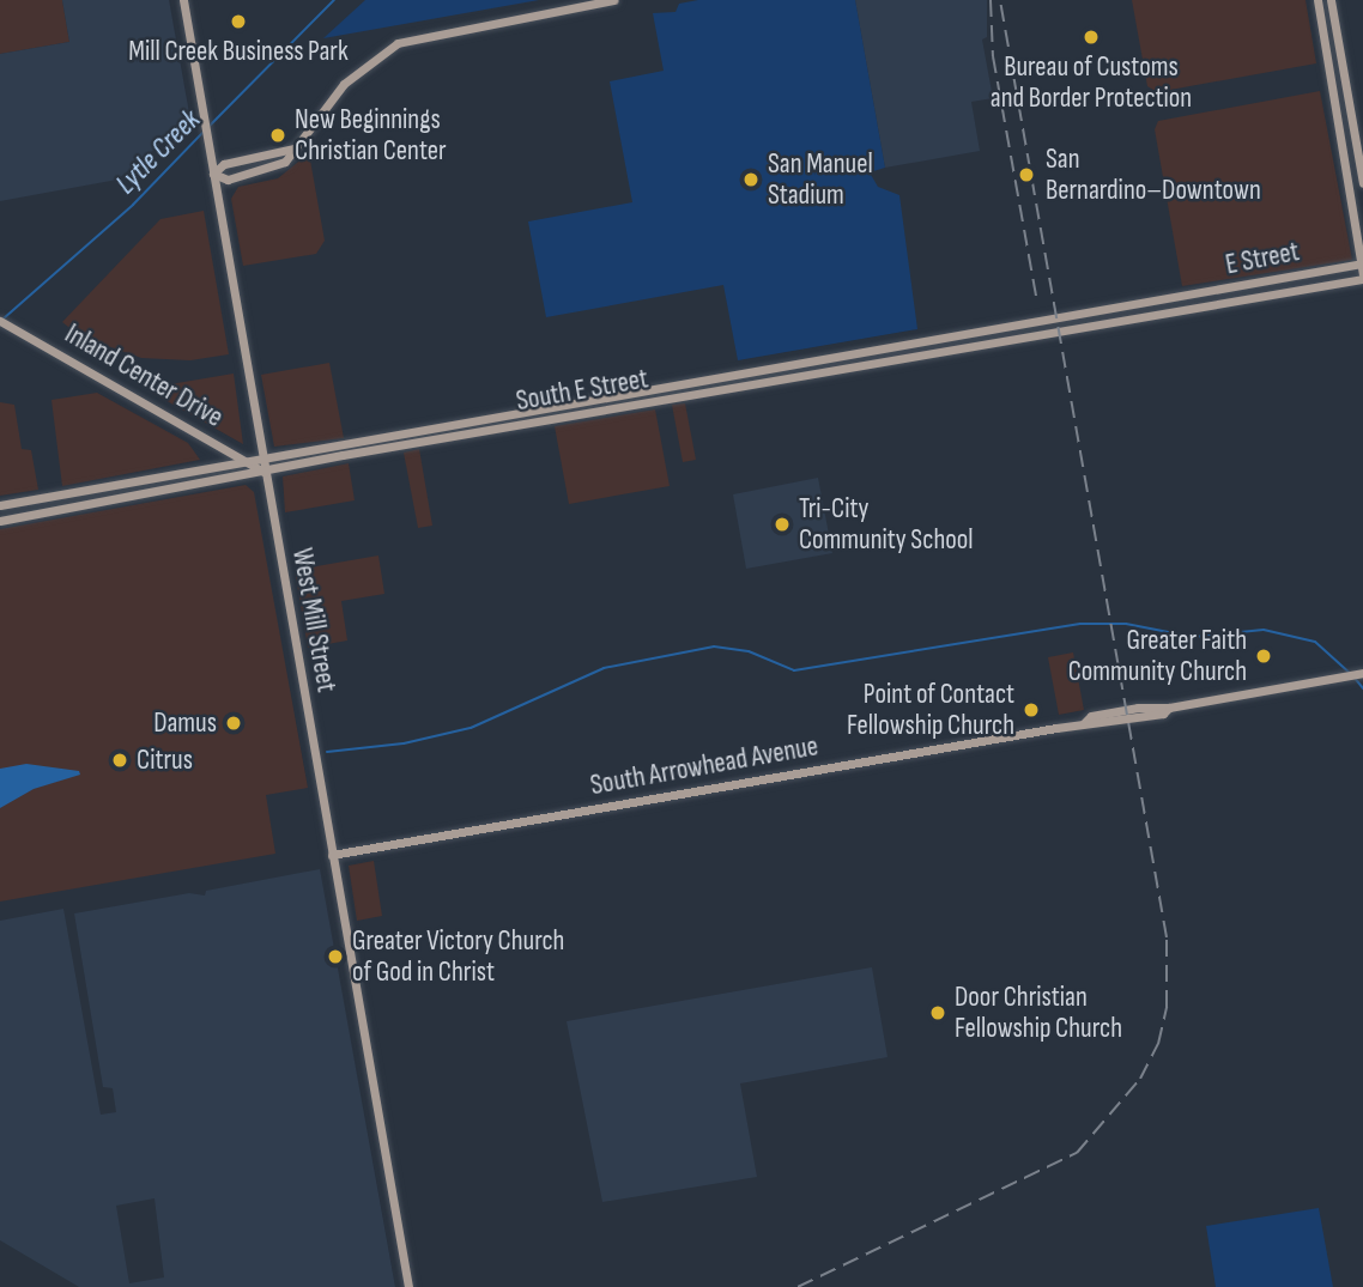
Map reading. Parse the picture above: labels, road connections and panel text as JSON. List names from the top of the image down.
{
  "streets": {
    "main road": [
      "E Street",
      "Inland Center Drive",
      "South E Street",
      "West Mill Street",
      "South Arrowhead Avenue"
    ]
  },
  "crossings": [
    ["E Street", "South E Street"],
    ["Inland Center Drive", "South E Street"],
    ["Inland Center Drive", "West Mill Street"],
    ["South E Street", "West Mill Street"],
    ["West Mill Street", "South Arrowhead Avenue"]
  ],
  "water": ["Lytle Creek"],
  "places": [
    "Mill Creek Business Park",
    "Bureau of Customs and Border Protection",
    "New Beginnings Christian Center",
    "San Bernardino–Downtown",
    "San Manuel Stadium",
    "Tri-City Community School",
    "Greater Faith Community Church",
    "Point of Contact Fellowship Church",
    "Damus",
    "Citrus",
    "Greater Victory Church of God in Christ",
    "Door Christian Fellowship Church"
  ]
}
